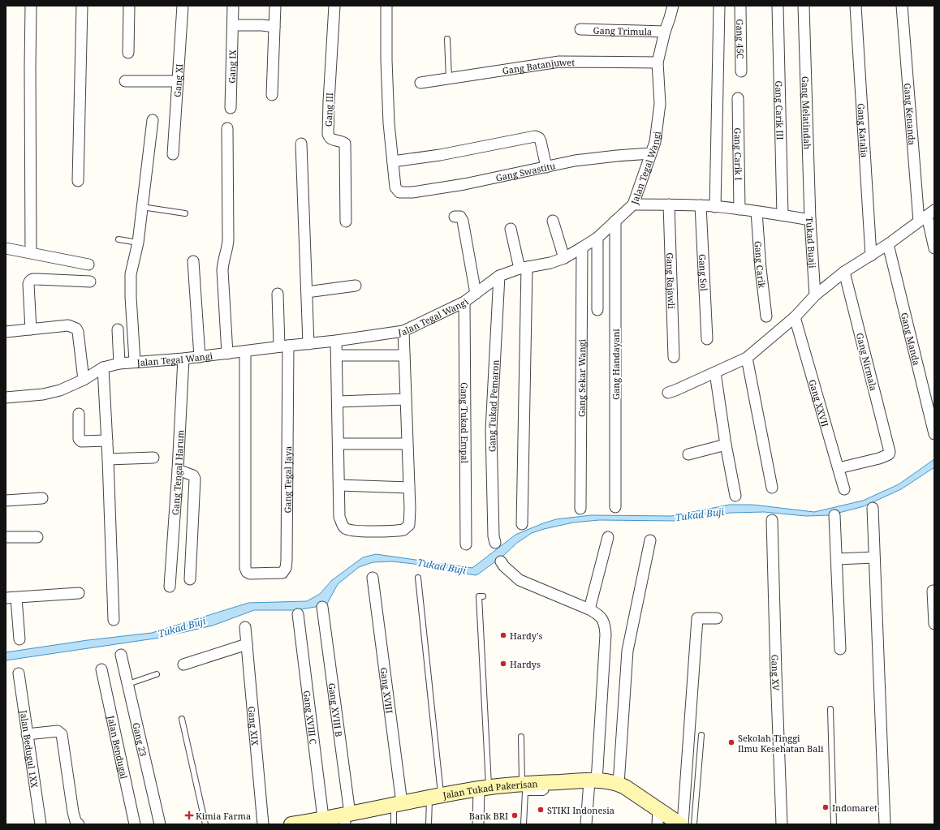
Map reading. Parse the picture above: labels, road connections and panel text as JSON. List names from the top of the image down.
{
  "streets": {
    "street": [
      "Gang Trimula",
      "Gang 45C",
      "Gang IX",
      "Gang Batanjuwet",
      "Gang XI",
      "Gang III",
      "Gang Carik III",
      "Gang Melatindah",
      "Gang Kenanda",
      "Gang Katalia",
      "Gang Carik I",
      "Jalan Tegal Wangi",
      "Gang Swastitu",
      "Tukad Buaji",
      "Gang Carik",
      "Gang Sol",
      "Gang Rajawli",
      "Gang Manda",
      "Gang Nirmala",
      "Gang Handayani",
      "Gang Sekar Wangi",
      "Gang XXVII",
      "Gang Tukad Pemaron",
      "Gang Tukad Empal",
      "Gang Tengal Harum",
      "Gang Tegal Jaya",
      "Gang XV",
      "Gang XVIII",
      "Gang XVIII B",
      "Gang XVIII C",
      "Gang XIX",
      "Gang 23",
      "Jalan Bendugal",
      "Jalan Bedugul 1XX",
      "Jalan Tukad Pakerisan"
    ]
  },
  "crossings": [
    ["Gang Trimula", "Jalan Tegal Wangi"],
    ["Gang Batanjuwet", "Jalan Tegal Wangi"],
    ["Gang Carik III", "Tukad Buaji"],
    ["Gang Melatindah", "Tukad Buaji"],
    ["Gang Carik I", "Tukad Buaji"],
    ["Jalan Tegal Wangi", "Gang Swastitu"],
    ["Jalan Tegal Wangi", "Tukad Buaji"],
    ["Jalan Tegal Wangi", "Gang Handayani"],
    ["Jalan Tegal Wangi", "Gang Sekar Wangi"],
    ["Jalan Tegal Wangi", "Gang Tukad Pemaron"],
    ["Jalan Tegal Wangi", "Gang Tukad Empal"],
    ["Jalan Tegal Wangi", "Gang Tengal Harum"],
    ["Jalan Tegal Wangi", "Gang Tegal Jaya"],
    ["Tukad Buaji", "Gang Carik"],
    ["Tukad Buaji", "Gang Sol"],
    ["Tukad Buaji", "Gang Rajawli"],
    ["Gang Nirmala", "Gang XXVII"],
    ["Gang XVIII", "Jalan Tukad Pakerisan"],
    ["Gang XVIII B", "Jalan Tukad Pakerisan"],
    ["Gang XVIII C", "Jalan Tukad Pakerisan"]
  ],
  "water": ["Tukad Buji"],
  "places": {
    "other": [
      "Hardy's",
      "Hardys",
      "Sekolah Tinggi Ilmu Kesehatan Bali",
      "Indomaret",
      "STIKI Indonesia",
      "Bank BRI"
    ],
    "health": ["Kimia Farma"]
  }
}
